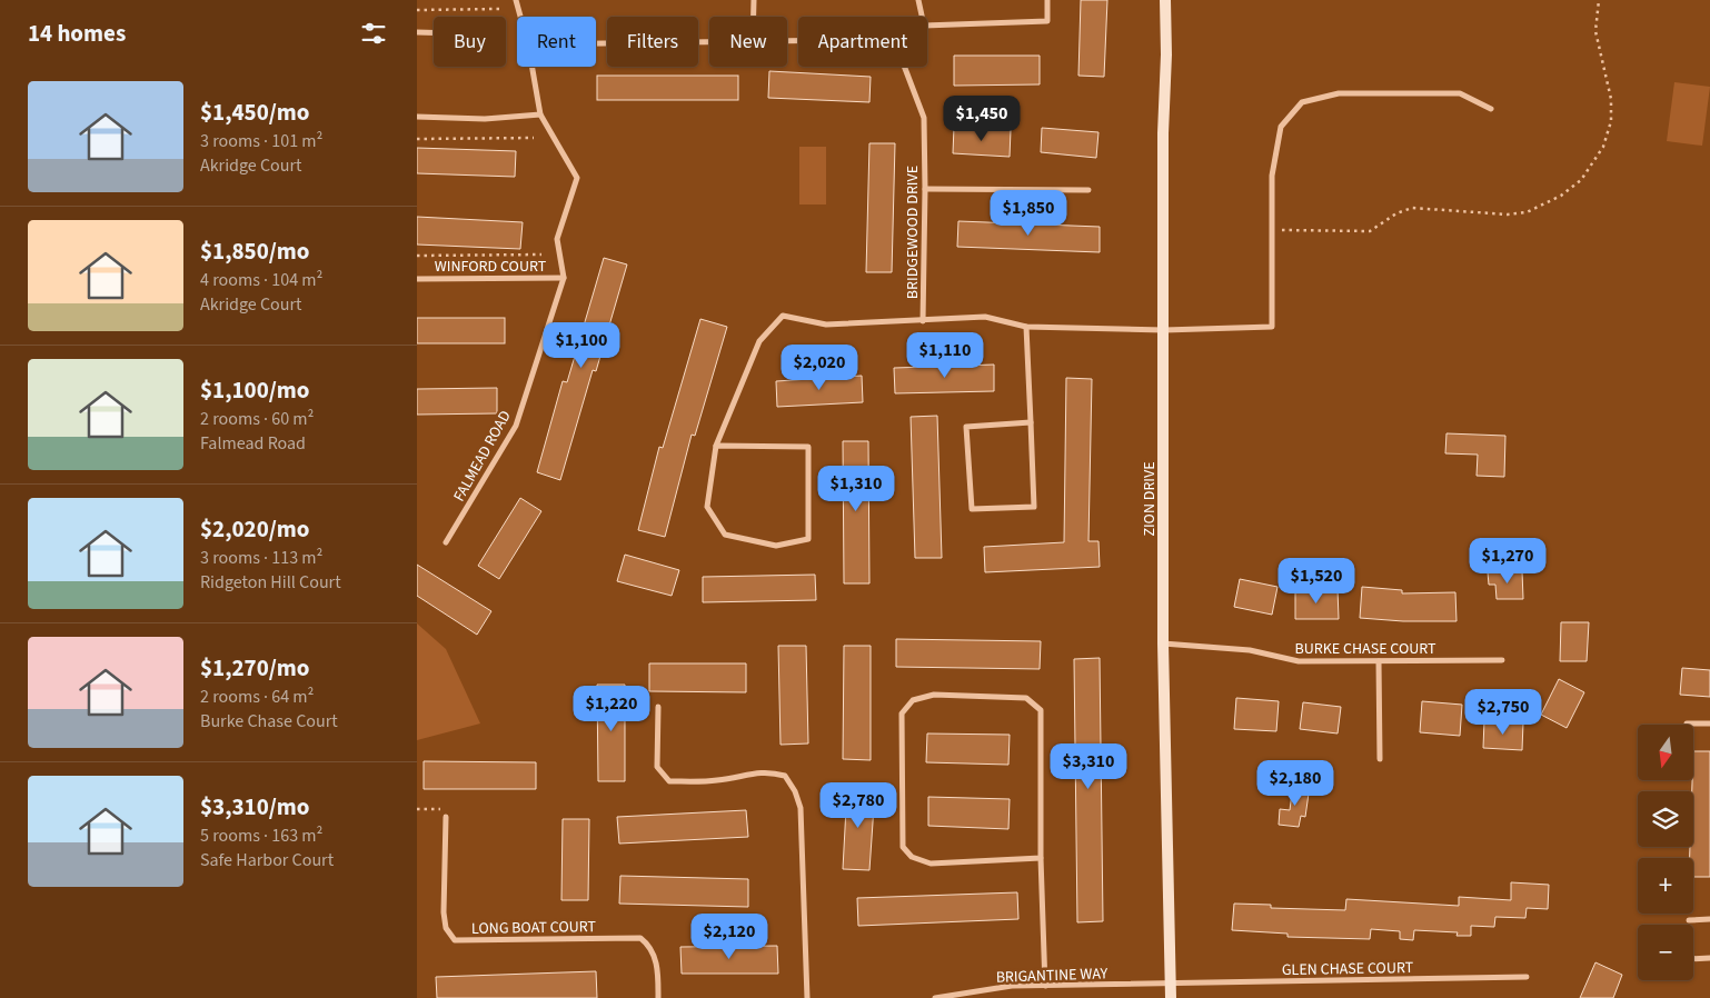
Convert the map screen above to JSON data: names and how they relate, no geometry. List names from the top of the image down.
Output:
{
  "streets": {
    "street": [
      "BRIDGEWOOD DRIVE",
      "WINFORD COURT",
      "FALMEAD ROAD",
      "ZION DRIVE",
      "BURKE CHASE COURT",
      "LONG BOAT COURT",
      "GLEN CHASE COURT",
      "BRIGANTINE WAY"
    ]
  },
  "crossings": [
    ["WINFORD COURT", "FALMEAD ROAD"],
    ["ZION DRIVE", "BURKE CHASE COURT"],
    ["ZION DRIVE", "GLEN CHASE COURT"],
    ["ZION DRIVE", "BRIGANTINE WAY"],
    ["GLEN CHASE COURT", "BRIGANTINE WAY"]
  ],
  "north": "bottom",
  "page": {
    "heading": "14 homes",
    "chip": [
      "Buy",
      "Rent",
      "Filters",
      "New",
      "Apartment"
    ],
    "list": [
      {
        "name": "$1,450/mo",
        "note": "3 rooms · 101 m² · Akridge Court"
      },
      {
        "name": "$1,850/mo",
        "note": "4 rooms · 104 m² · Akridge Court"
      },
      {
        "name": "$1,100/mo",
        "note": "2 rooms · 60 m² · Falmead Road"
      },
      {
        "name": "$2,020/mo",
        "note": "3 rooms · 113 m² · Ridgeton Hill Court"
      },
      {
        "name": "$1,270/mo",
        "note": "2 rooms · 64 m² · Burke Chase Court"
      },
      {
        "name": "$3,310/mo",
        "note": "5 rooms · 163 m² · Safe Harbor Court"
      }
    ],
    "price": [
      "$1,450",
      "$1,850",
      "$1,100",
      "$1,110",
      "$2,020",
      "$1,310",
      "$1,270",
      "$1,520",
      "$1,220",
      "$2,750",
      "$3,310",
      "$2,180",
      "$2,780",
      "$2,120"
    ],
    "map_buttons": ["+", "−"]
  }
}
